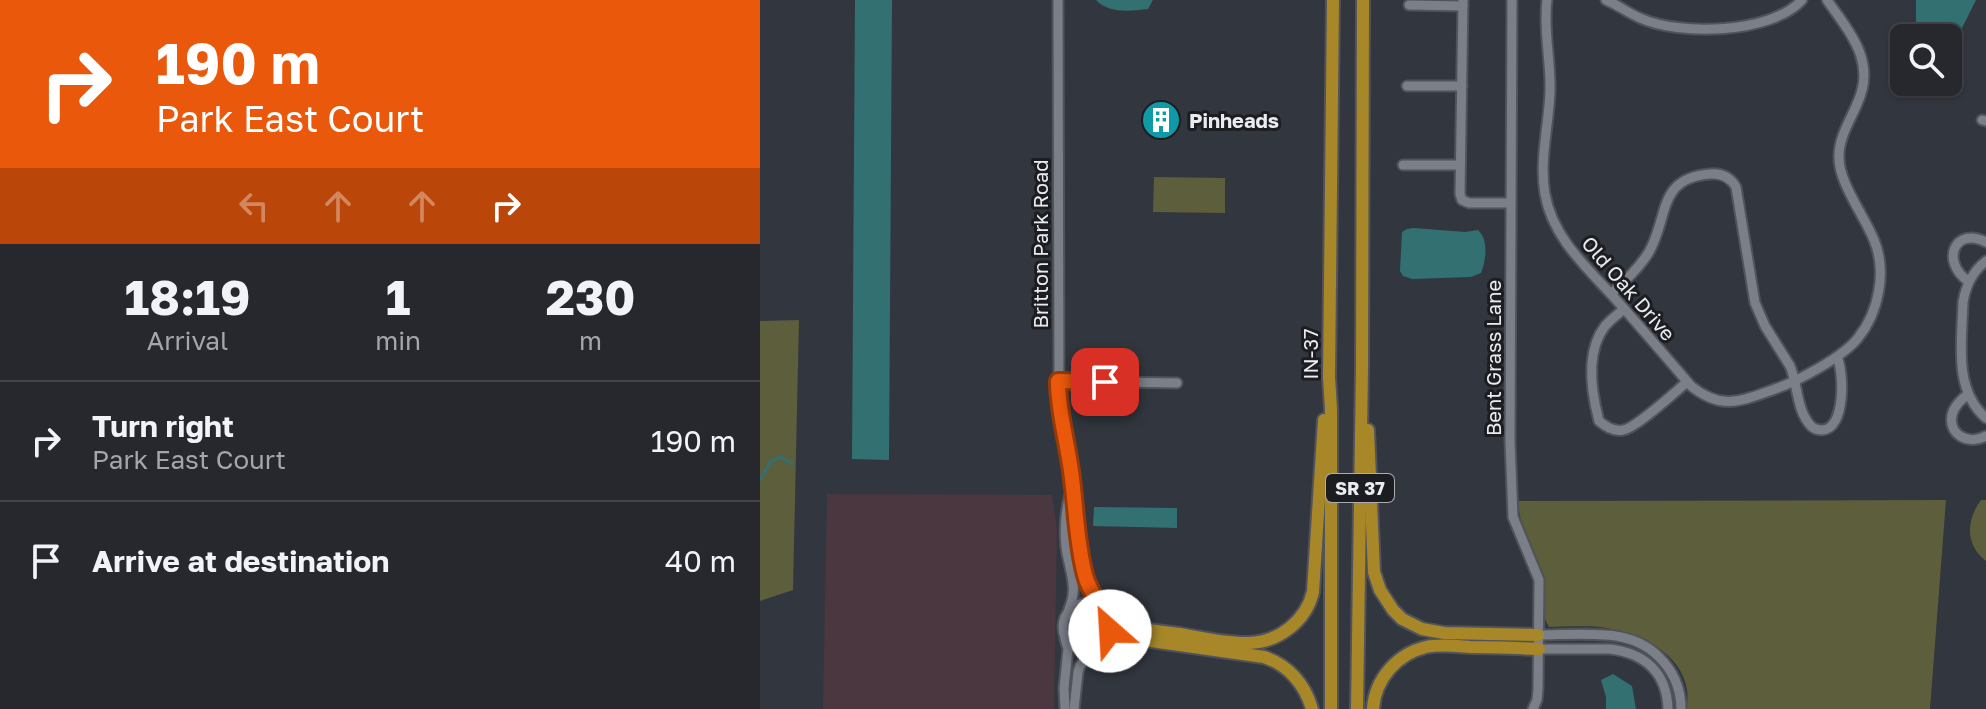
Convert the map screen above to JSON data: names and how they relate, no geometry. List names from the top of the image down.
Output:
{
  "streets": {
    "highway": ["IN-37", "SR 37"],
    "street": ["Britton Park Road", "Old Oak Drive", "Bent Grass Lane"]
  },
  "places": {
    "building": ["Pinheads"]
  },
  "page": {
    "turn": ["190 m", "Park East Court"],
    "eta": [
      "18:19",
      "Arrival",
      "1",
      "min",
      "230",
      "m"
    ],
    "list": [
      {
        "name": "Turn right",
        "note": "Park East Court",
        "value": "190 m"
      },
      {
        "name": "Arrive at destination",
        "value": "40 m"
      }
    ]
  }
}
